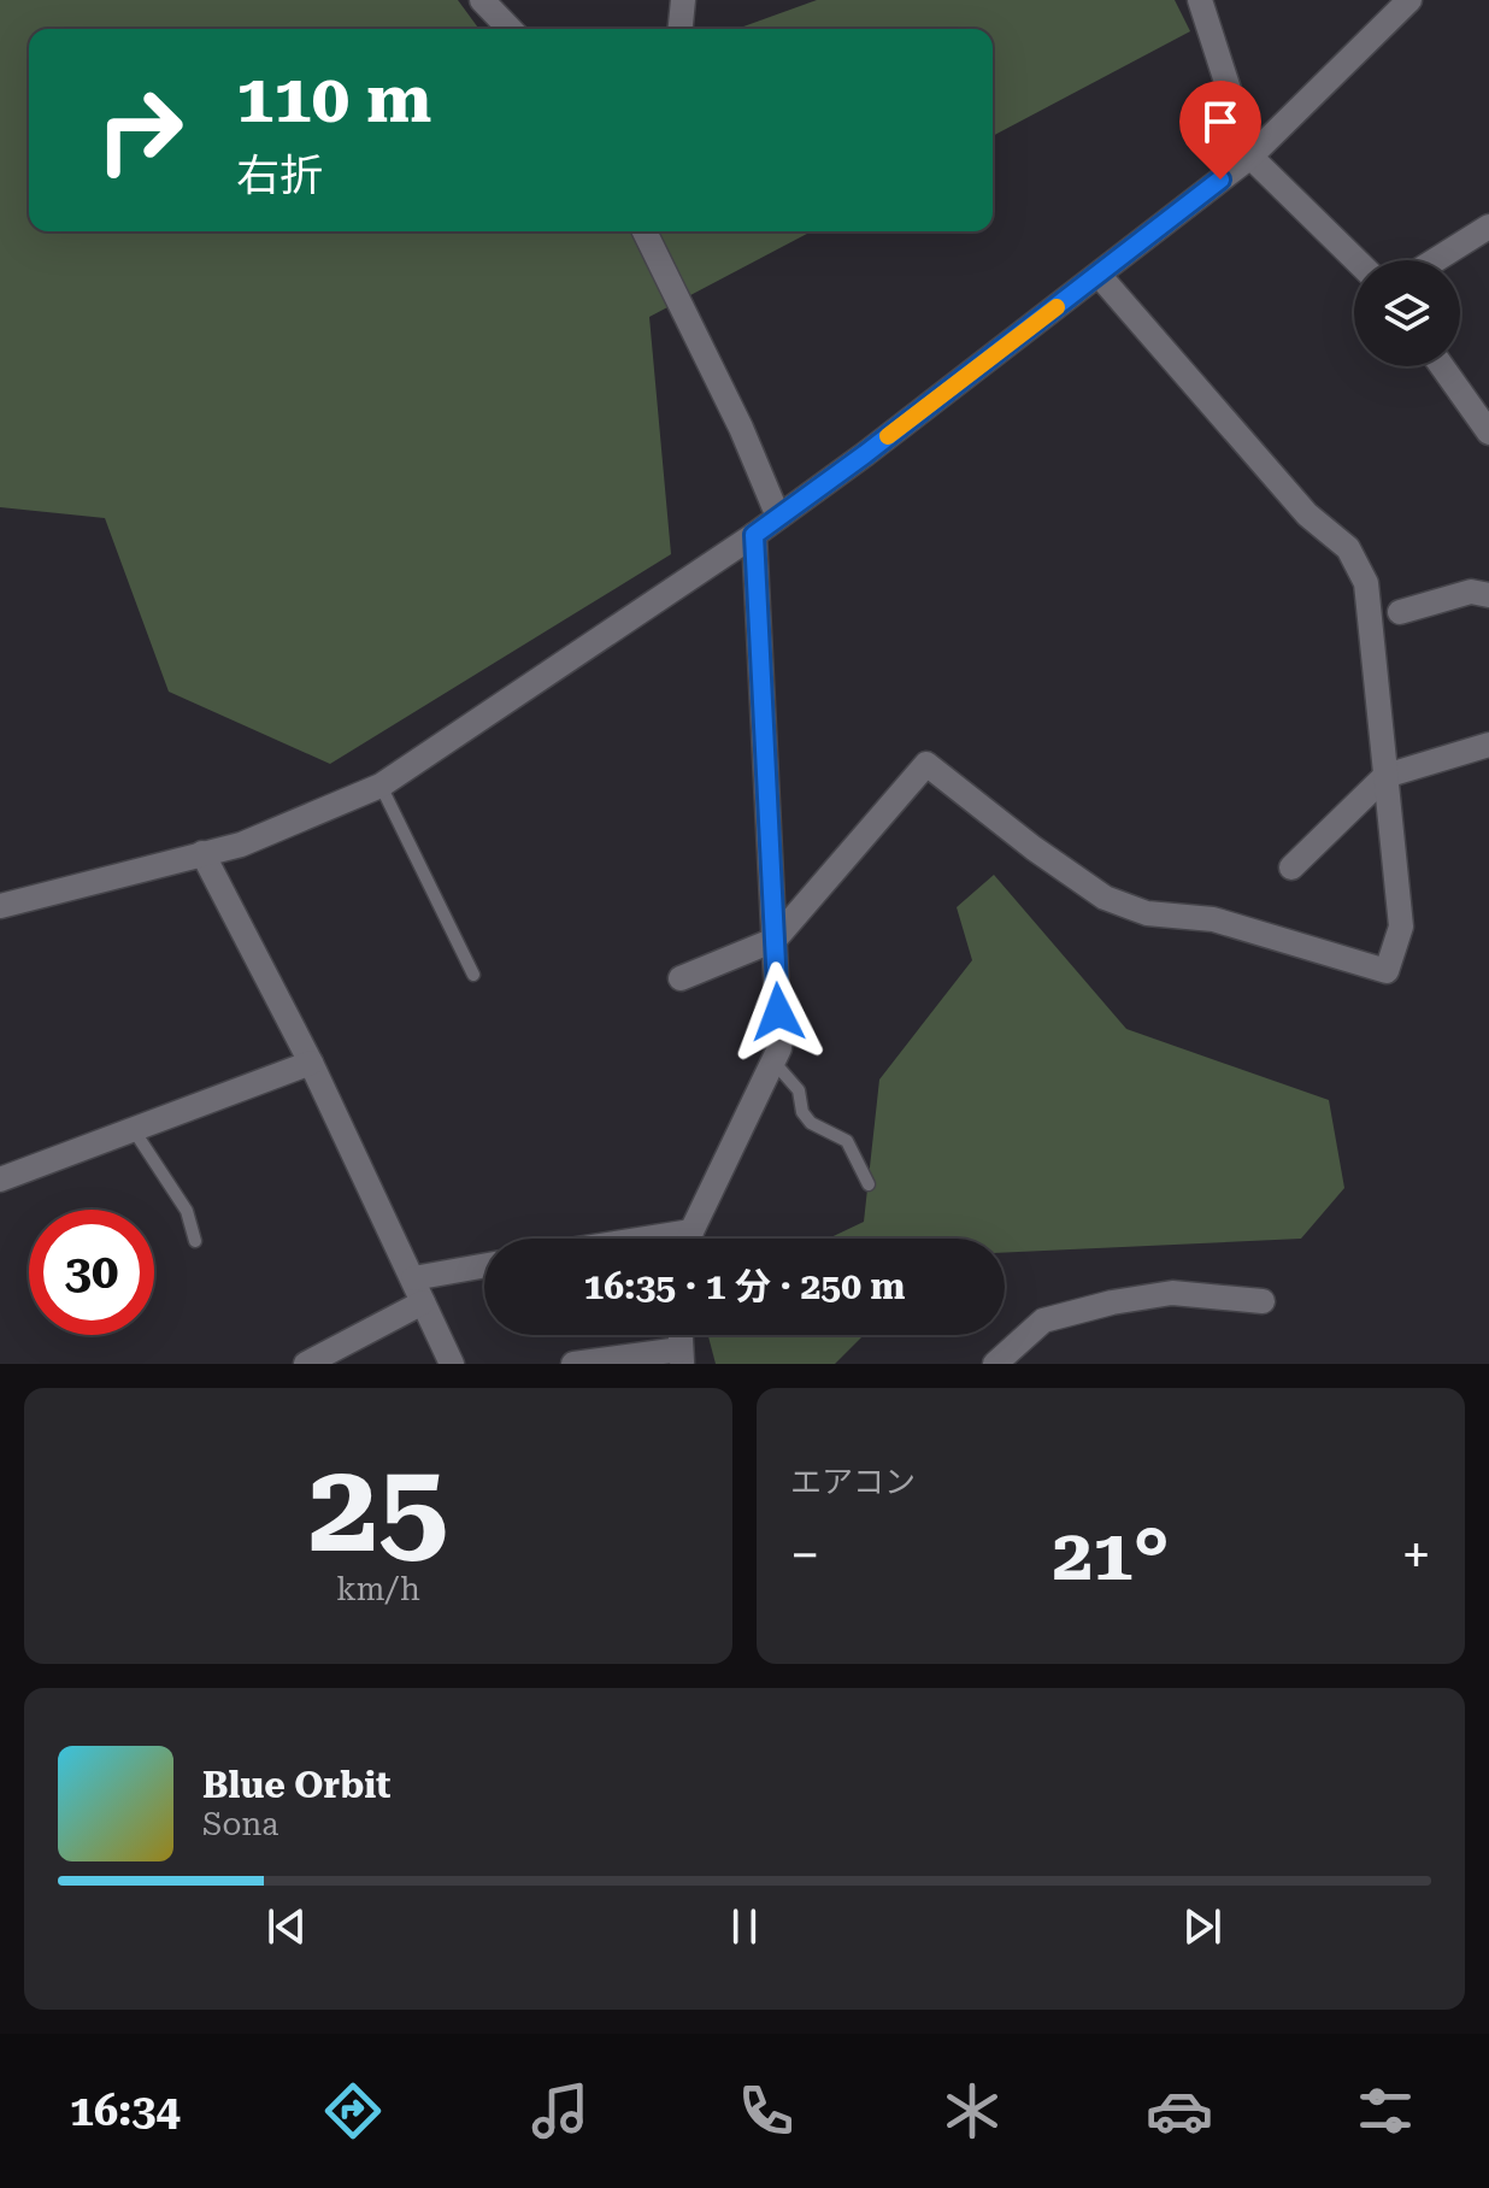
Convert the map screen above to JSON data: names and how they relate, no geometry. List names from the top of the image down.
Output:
{
  "page": {
    "turn": ["110 m", "右折"],
    "limit": "30",
    "trip": "16:35 · 1 分 · 250 m",
    "tile": [
      ["25", "km/h"],
      "エアコン"
    ],
    "heat": ["−", "21°", "+"],
    "song": ["Blue Orbit", "Sona"],
    "tabs": "16:34"
  }
}
